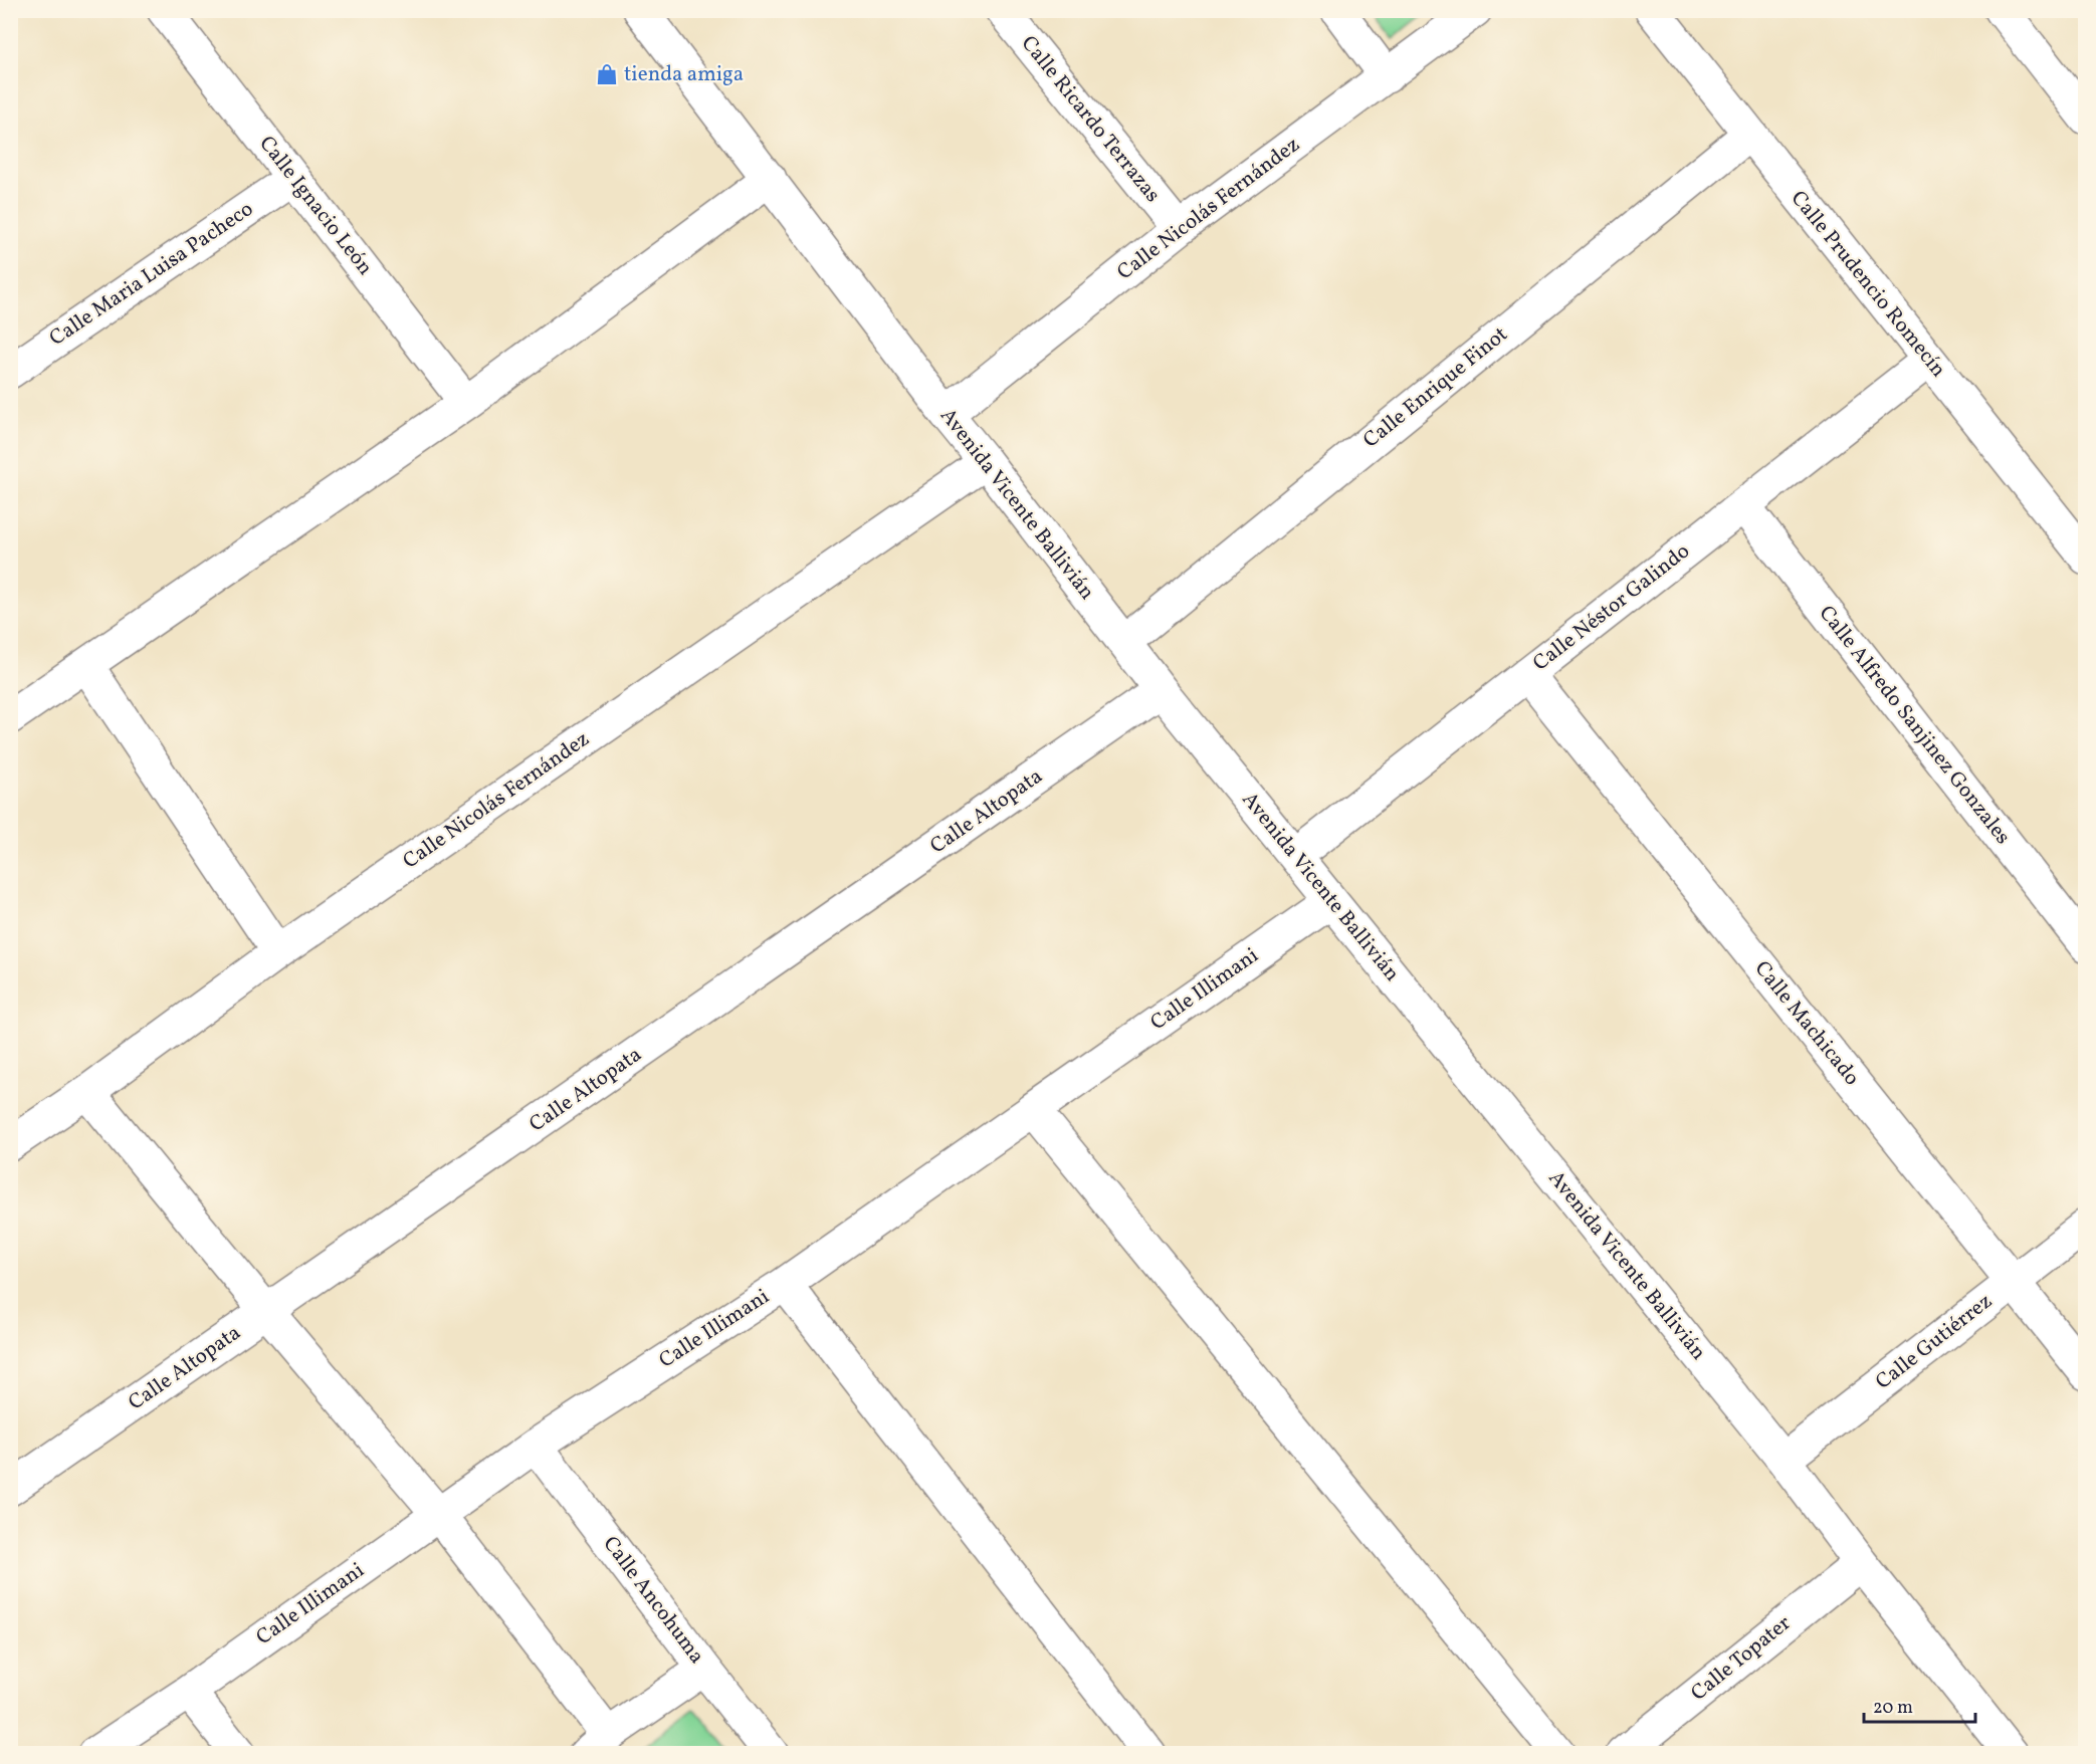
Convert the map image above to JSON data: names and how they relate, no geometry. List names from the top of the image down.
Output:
{
  "streets": {
    "street": [
      "Calle Ricardo Terrazas",
      "Calle Ignacio León",
      "Calle Nicolás Fernández",
      "Calle Maria Luisa Pacheco",
      "Calle Prudencio Romecín",
      "Calle Enrique Finot",
      "Avenida Vicente Ballivián",
      "Calle Néstor Galindo",
      "Calle Alfredo Sanjinez Gonzales",
      "Calle Altopata",
      "Calle Illimani",
      "Calle Machicado",
      "Calle Gutiérrez",
      "Calle Ancohuma",
      "Calle Topater"
    ]
  },
  "crossings": [
    ["Calle Ricardo Terrazas", "Calle Nicolás Fernández"],
    ["Calle Ignacio León", "Calle Maria Luisa Pacheco"],
    ["Calle Nicolás Fernández", "Avenida Vicente Ballivián"],
    ["Calle Prudencio Romecín", "Calle Enrique Finot"],
    ["Calle Prudencio Romecín", "Calle Néstor Galindo"],
    ["Calle Enrique Finot", "Avenida Vicente Ballivián"],
    ["Avenida Vicente Ballivián", "Calle Néstor Galindo"],
    ["Avenida Vicente Ballivián", "Calle Altopata"],
    ["Avenida Vicente Ballivián", "Calle Illimani"],
    ["Avenida Vicente Ballivián", "Calle Gutiérrez"],
    ["Avenida Vicente Ballivián", "Calle Topater"],
    ["Calle Néstor Galindo", "Calle Alfredo Sanjinez Gonzales"],
    ["Calle Néstor Galindo", "Calle Machicado"],
    ["Calle Illimani", "Calle Ancohuma"],
    ["Calle Machicado", "Calle Gutiérrez"]
  ],
  "places": {
    "shop": ["tienda amiga"]
  },
  "scale_bar": "20 m"
}
